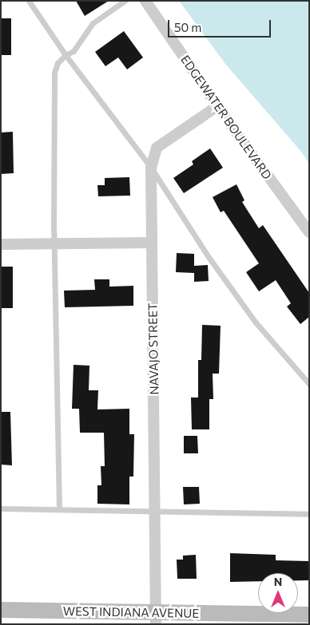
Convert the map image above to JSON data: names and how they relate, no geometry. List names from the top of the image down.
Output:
{
  "streets": {
    "street": ["EDGEWATER BOULEVARD", "NAVAJO STREET", "WEST INDIANA AVENUE"]
  },
  "crossings": [
    ["EDGEWATER BOULEVARD", "NAVAJO STREET"],
    ["NAVAJO STREET", "WEST INDIANA AVENUE"]
  ],
  "scale_bar": "50 m",
  "north": "top"
}
